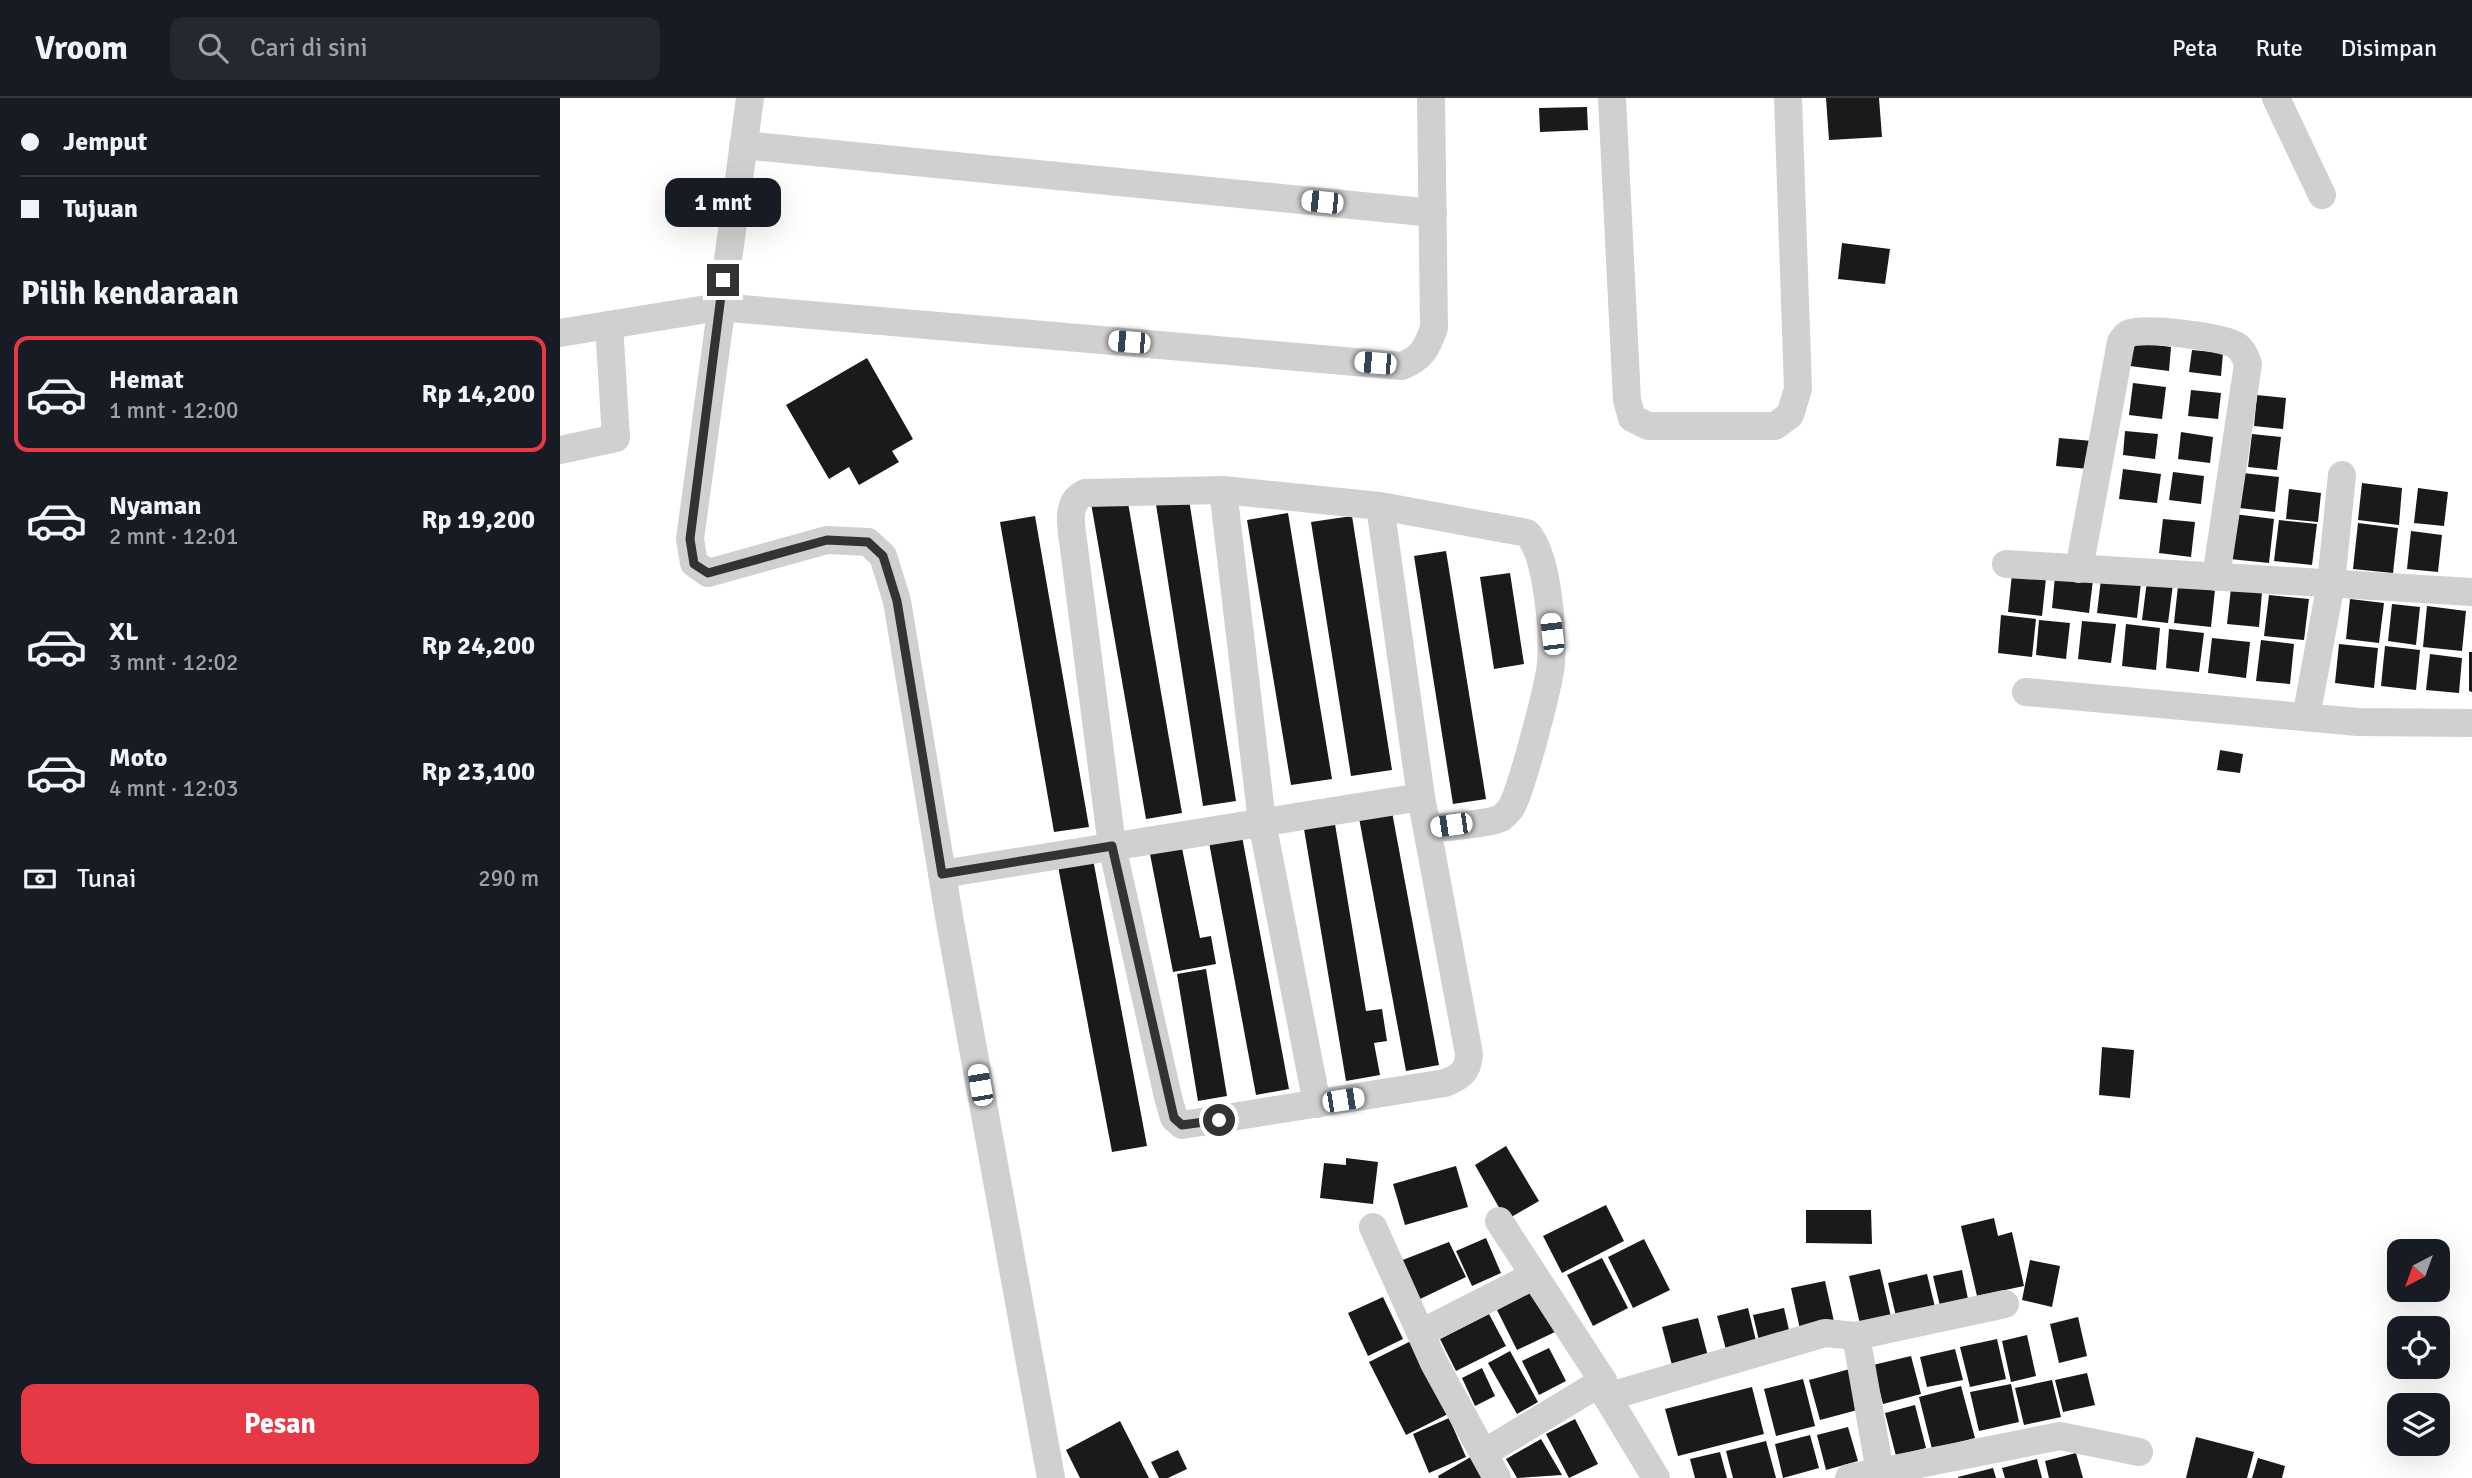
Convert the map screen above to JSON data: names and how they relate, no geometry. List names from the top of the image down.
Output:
{
  "north": "bottom left",
  "page": {
    "header": "Vroom",
    "search": "Cari di sini",
    "nav": ["Peta", "Rute", "Disimpan"],
    "banner": ["Jemput", "Tujuan"],
    "bubble": "1 mnt",
    "heading": "Pilih kendaraan",
    "list": [
      {
        "name": "Hemat",
        "note": "1 mnt · 12:00",
        "value": "Rp 14,200"
      },
      {
        "name": "Nyaman",
        "note": "2 mnt · 12:01",
        "value": "Rp 19,200"
      },
      {
        "name": "XL",
        "note": "3 mnt · 12:02",
        "value": "Rp 24,200"
      },
      {
        "name": "Moto",
        "note": "4 mnt · 12:03",
        "value": "Rp 23,100"
      }
    ],
    "pay": ["Tunai", "290 m"],
    "buttons": "Pesan"
  }
}
